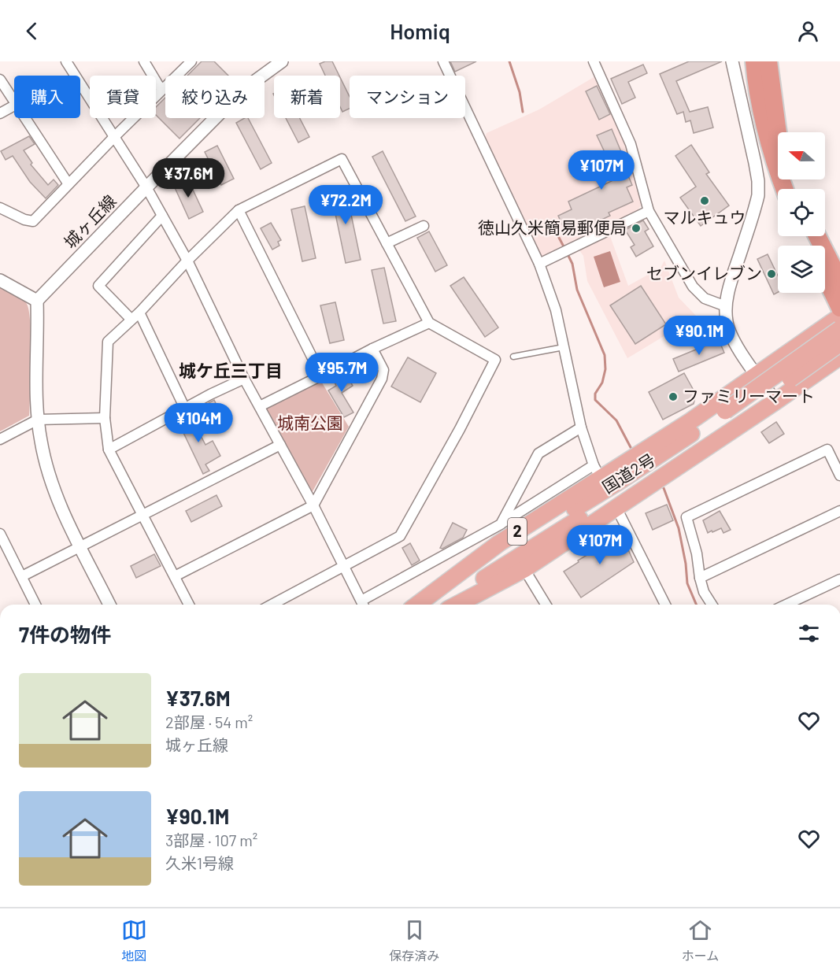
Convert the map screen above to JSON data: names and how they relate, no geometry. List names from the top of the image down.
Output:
{
  "streets": {
    "highway": ["国道2号", "2"],
    "street": ["城ヶ丘線"]
  },
  "crossings": [
    ["国道2号", "2"]
  ],
  "districts": ["城ケ丘三丁目"],
  "parks": ["城南公園"],
  "places": [
    "マルキュウ",
    "徳山久米簡易郵便局",
    "セブンイレブン",
    "ファミリーマート"
  ],
  "north": "left",
  "page": {
    "header": "Homiq",
    "chip": [
      "購入",
      "賃貸",
      "絞り込み",
      "新着",
      "マンション"
    ],
    "price": [
      "¥107M",
      "¥37.6M",
      "¥72.2M",
      "¥90.1M",
      "¥95.7M",
      "¥104M",
      "¥107M"
    ],
    "heading": "7件の物件",
    "list": [
      {
        "name": "¥37.6M",
        "note": "2部屋 · 54 m² · 城ヶ丘線"
      },
      {
        "name": "¥90.1M",
        "note": "3部屋 · 107 m² · 久米1号線"
      }
    ],
    "tabs": ["地図", "保存済み", "ホーム"]
  }
}
